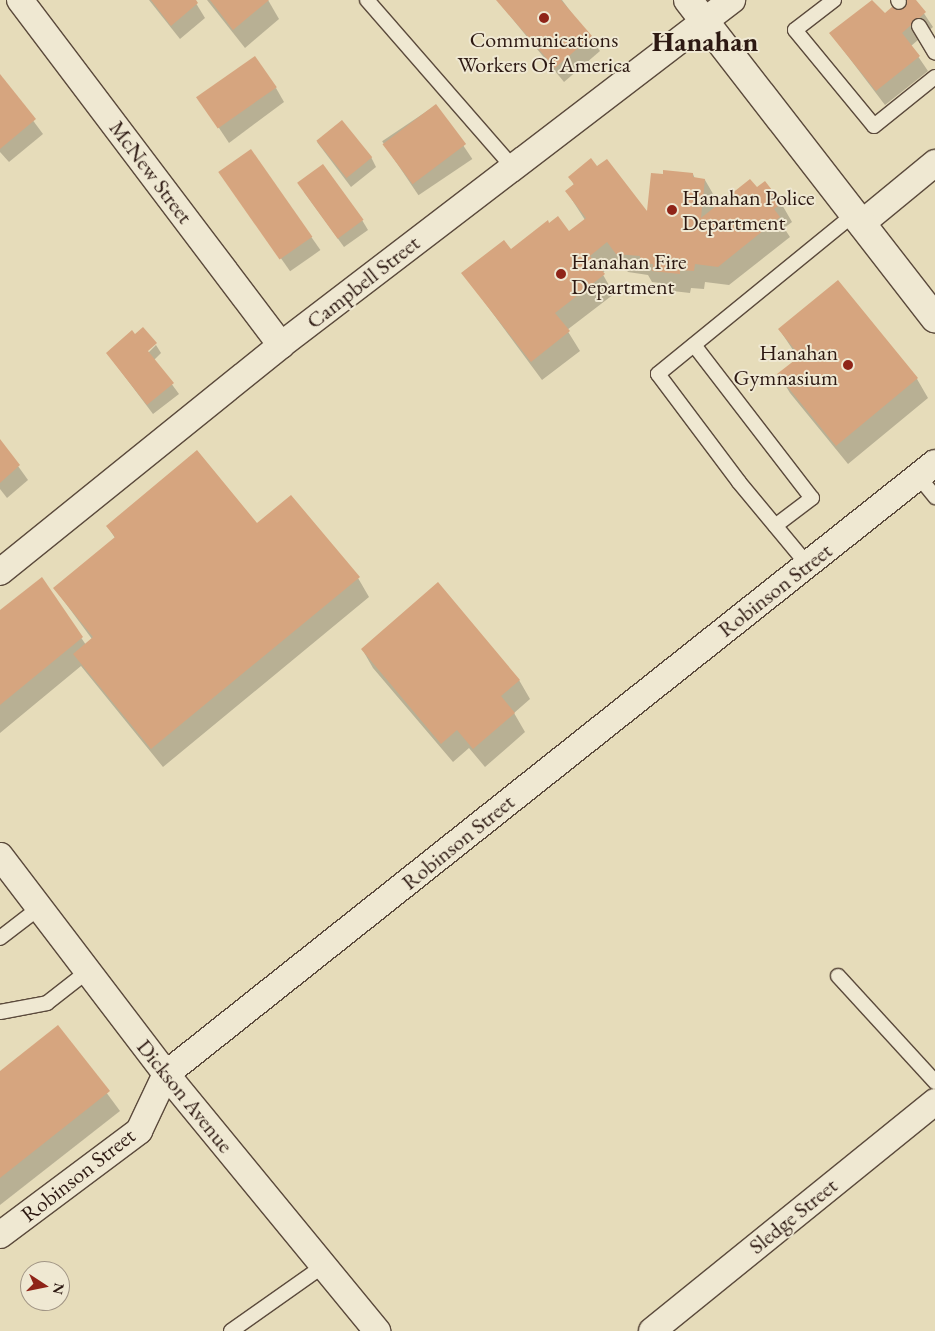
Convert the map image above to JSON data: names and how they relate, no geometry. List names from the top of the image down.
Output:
{
  "streets": {
    "street": [
      "McNew Street",
      "Campbell Street",
      "Robinson Street",
      "Dickson Avenue",
      "Sledge Street"
    ]
  },
  "crossings": [
    ["McNew Street", "Campbell Street"],
    ["Robinson Street", "Dickson Avenue"]
  ],
  "districts": ["Hanahan"],
  "places": [
    "Communications Workers Of America",
    "Hanahan Police Department",
    "Hanahan Fire Department",
    "Hanahan Gymnasium"
  ],
  "north": "right"
}
